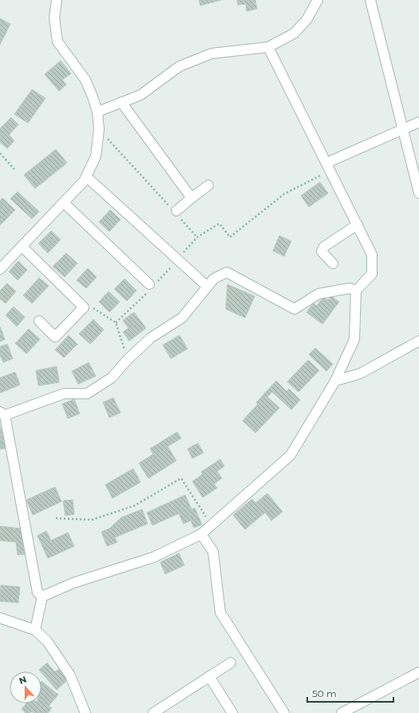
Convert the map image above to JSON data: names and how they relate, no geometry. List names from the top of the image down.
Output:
{
  "scale_bar": "50 m",
  "north": "top"
}
